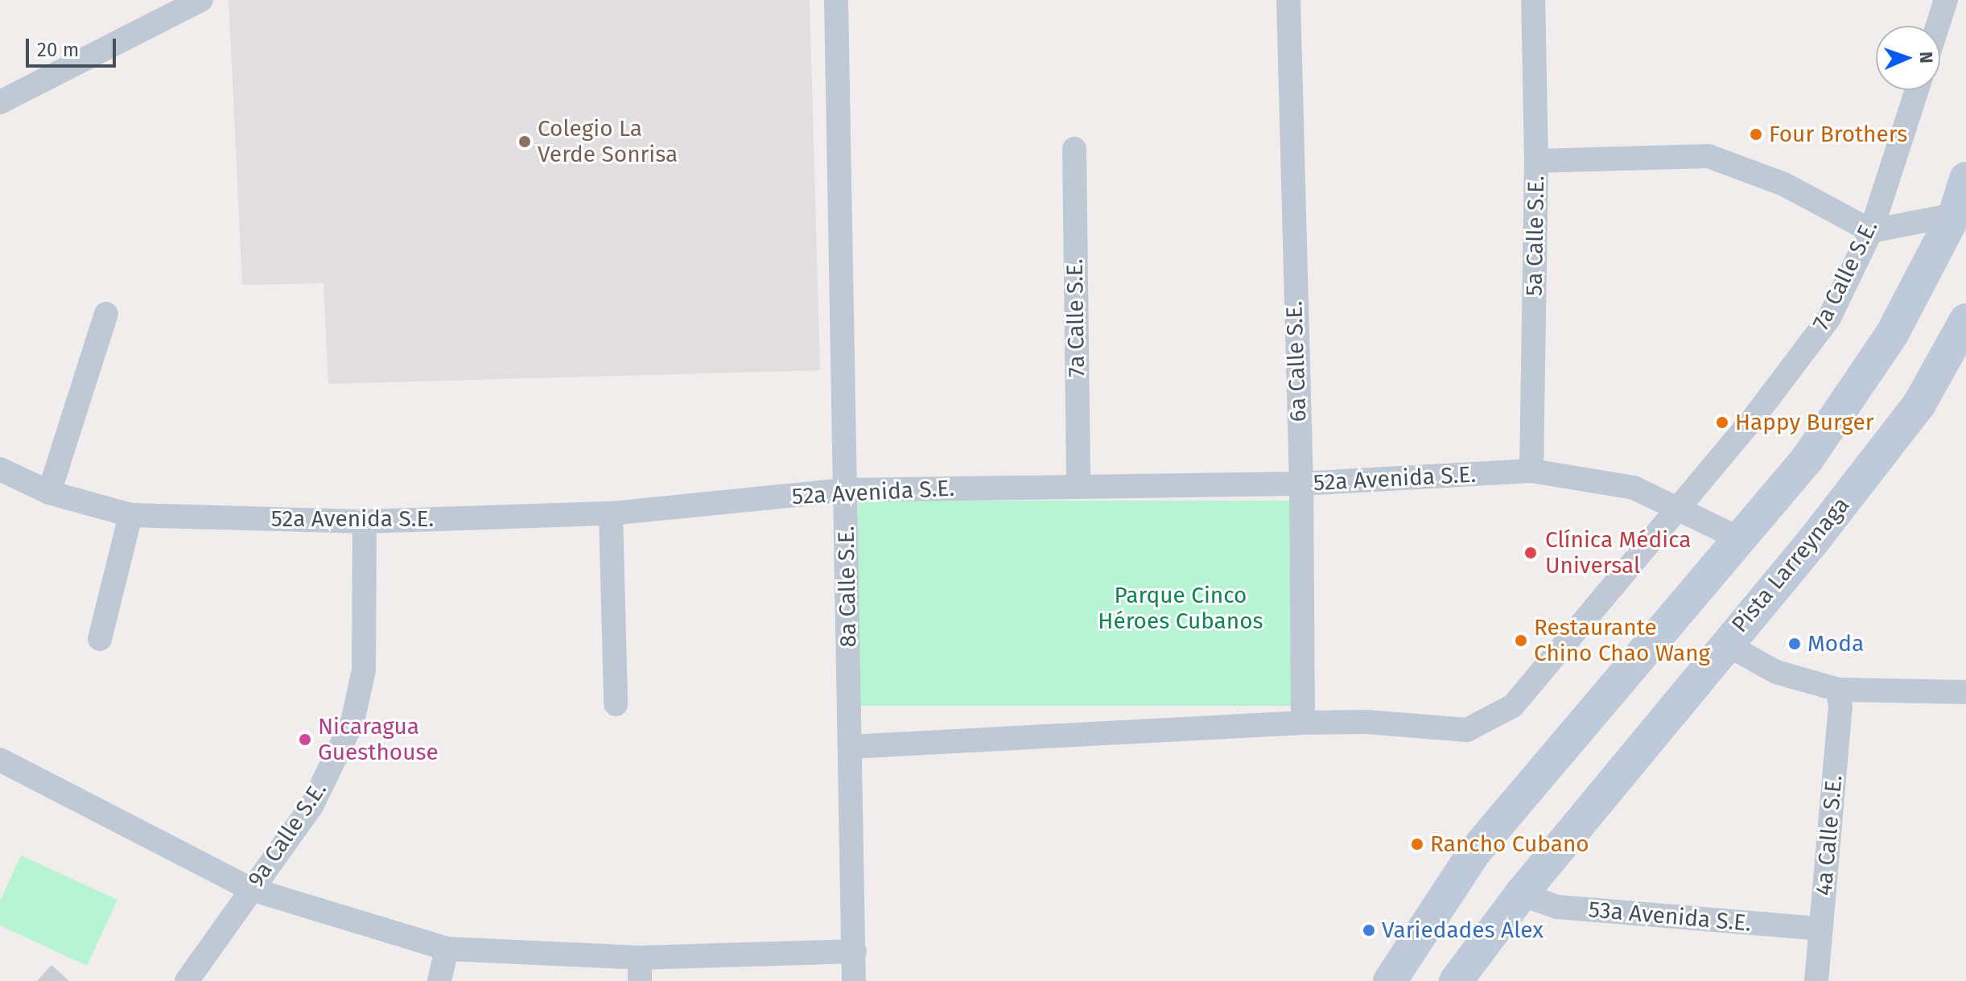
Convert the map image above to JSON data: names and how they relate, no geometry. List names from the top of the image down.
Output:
{
  "streets": {
    "main road": ["Pista Larreynaga"],
    "street": [
      "5a Calle S.E.",
      "7a Calle S.E.",
      "6a Calle S.E.",
      "52a Avenida S.E.",
      "8a Calle S.E.",
      "9a Calle S.E.",
      "4a Calle S.E.",
      "53a Avenida S.E."
    ]
  },
  "crossings": [
    ["5a Calle S.E.", "52a Avenida S.E."],
    ["7a Calle S.E.", "6a Calle S.E."],
    ["7a Calle S.E.", "52a Avenida S.E."],
    ["6a Calle S.E.", "52a Avenida S.E."],
    ["52a Avenida S.E.", "8a Calle S.E."],
    ["52a Avenida S.E.", "9a Calle S.E."],
    ["Pista Larreynaga", "53a Avenida S.E."],
    ["4a Calle S.E.", "53a Avenida S.E."]
  ],
  "parks": ["Parque Cinco Héroes Cubanos"],
  "places": [
    "Four Brothers",
    "Colegio La Verde Sonrisa",
    "Happy Burger",
    "Clínica Médica Universal",
    "Restaurante Chino Chao Wang",
    "Moda",
    "Nicaragua Guesthouse",
    "Rancho Cubano",
    "Variedades Alex"
  ],
  "scale_bar": "20 m",
  "north": "right"
}
